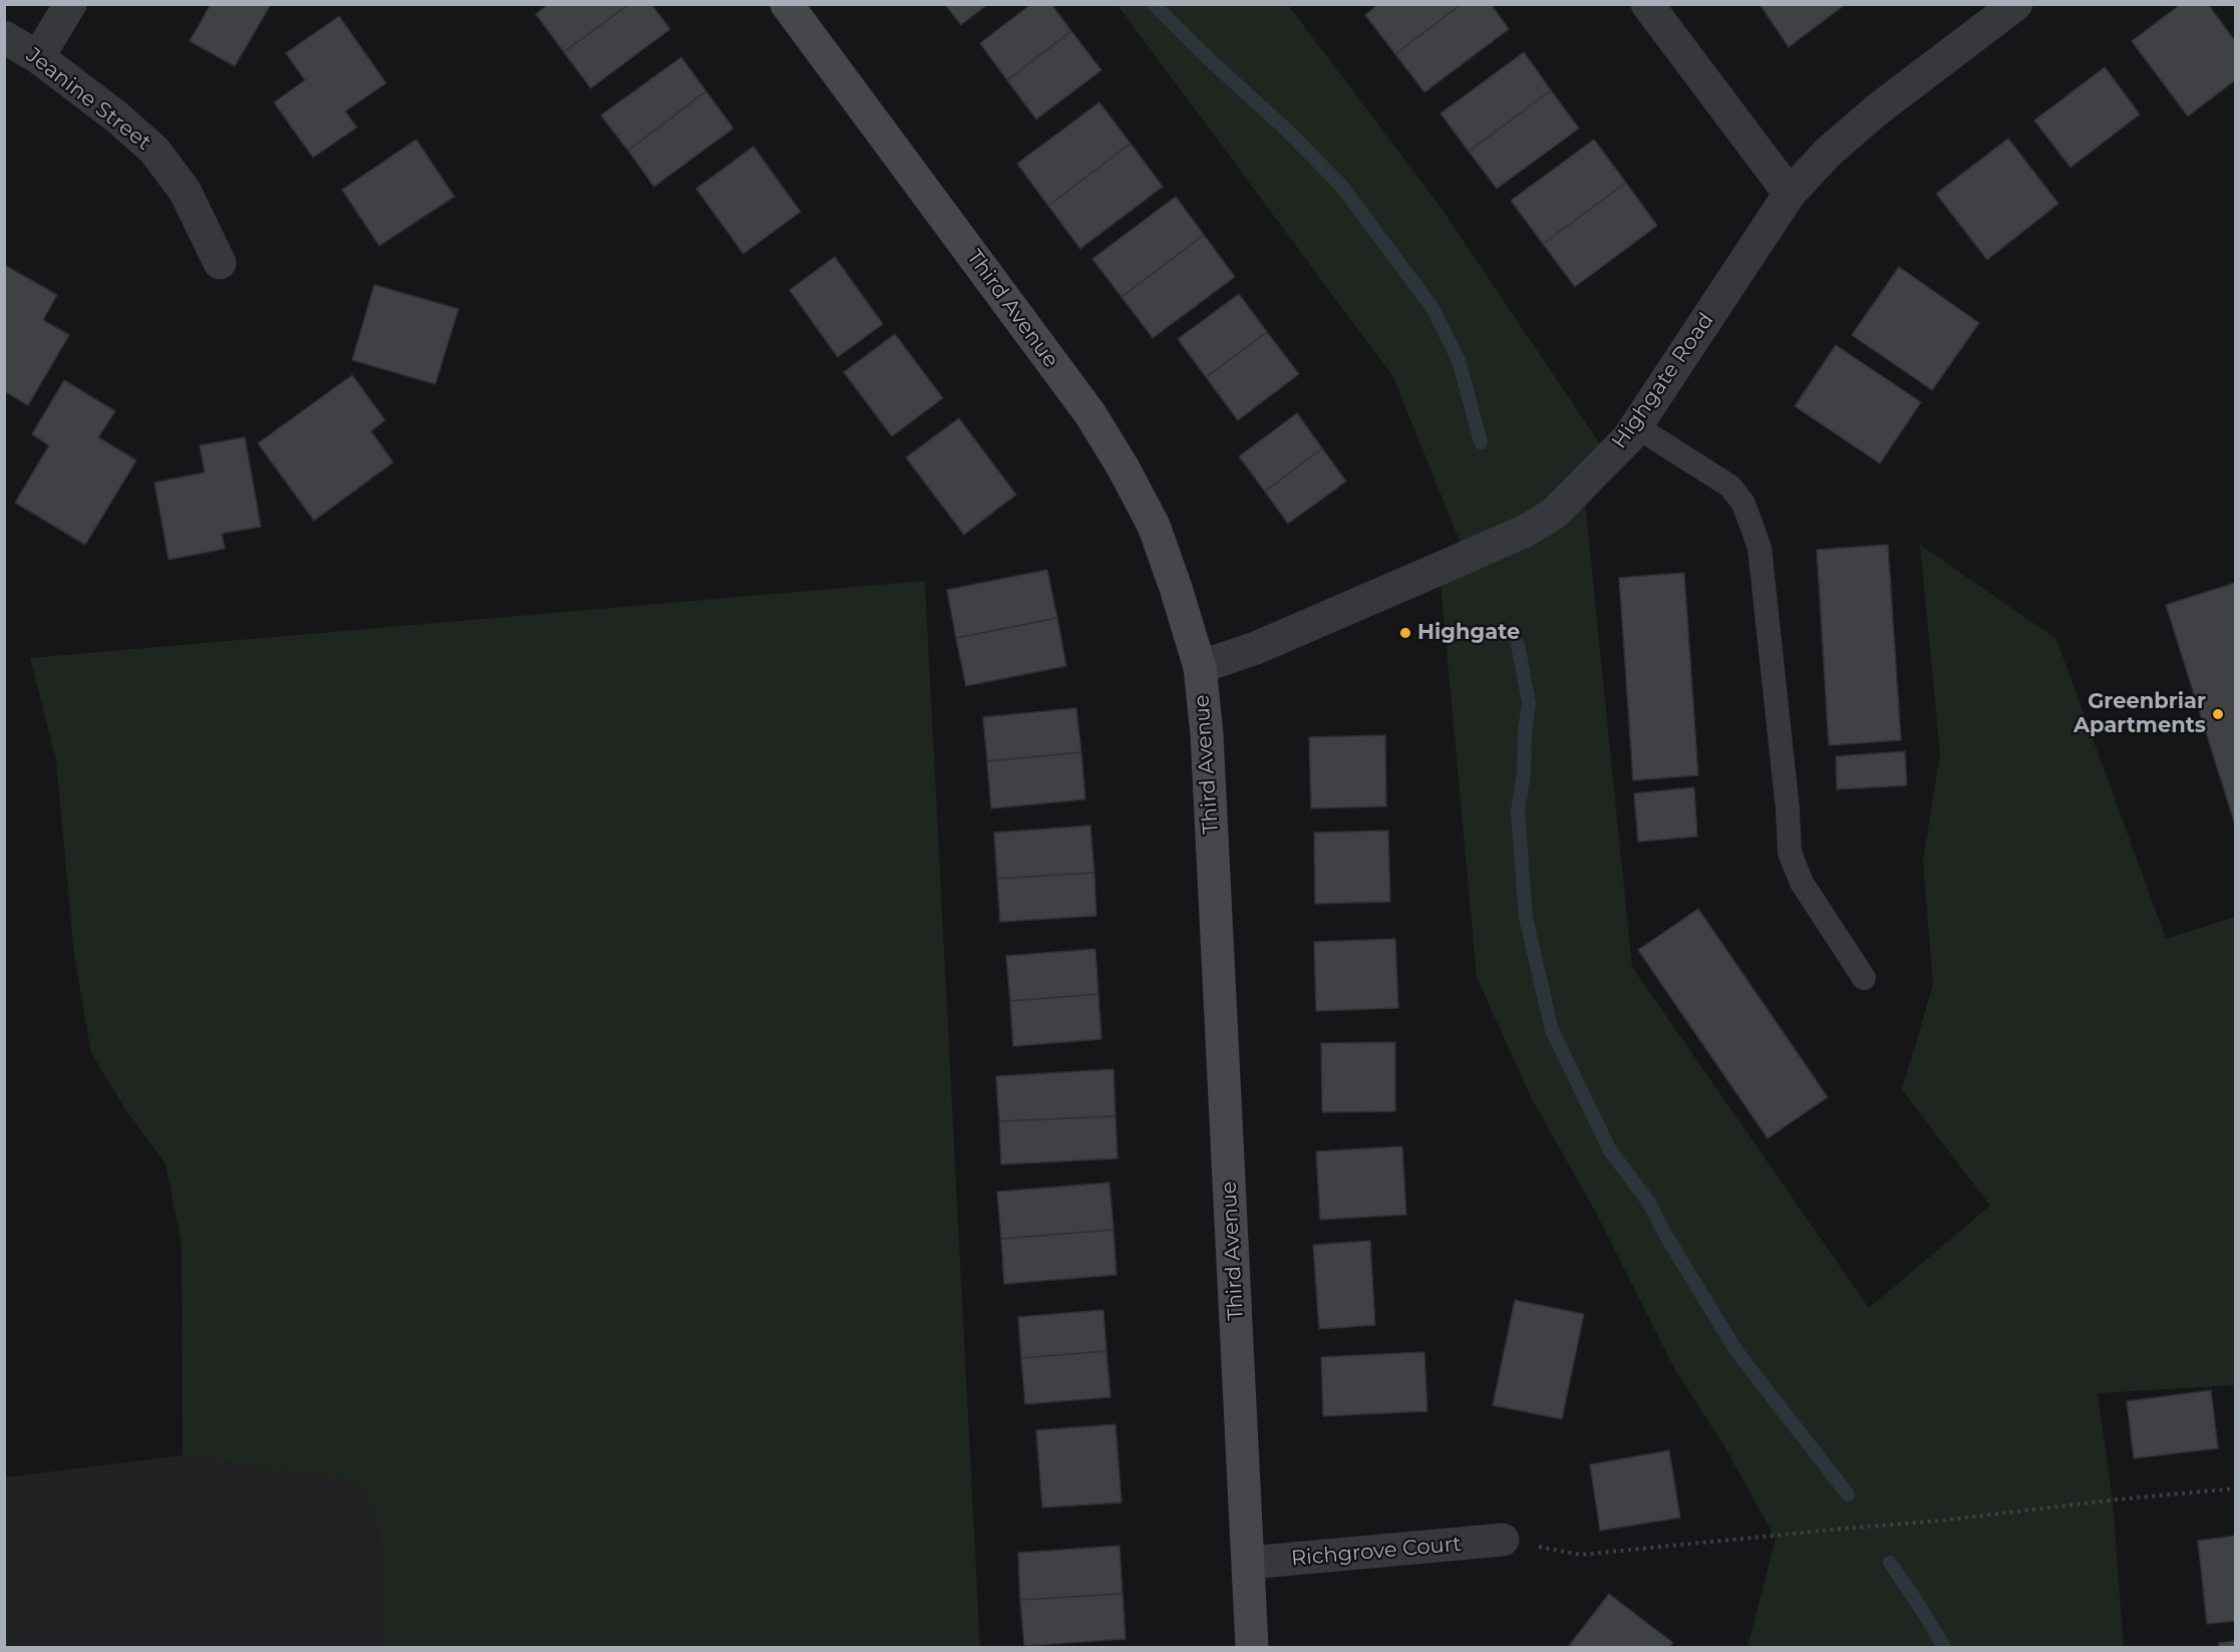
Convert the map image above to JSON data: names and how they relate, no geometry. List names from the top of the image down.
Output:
{
  "streets": {
    "street": [
      "Jeanine Street",
      "Third Avenue",
      "Highgate Road",
      "Richgrove Court"
    ]
  },
  "crossings": [
    ["Third Avenue", "Highgate Road"],
    ["Third Avenue", "Richgrove Court"]
  ],
  "places": ["Highgate", "Greenbriar Apartments"]
}
